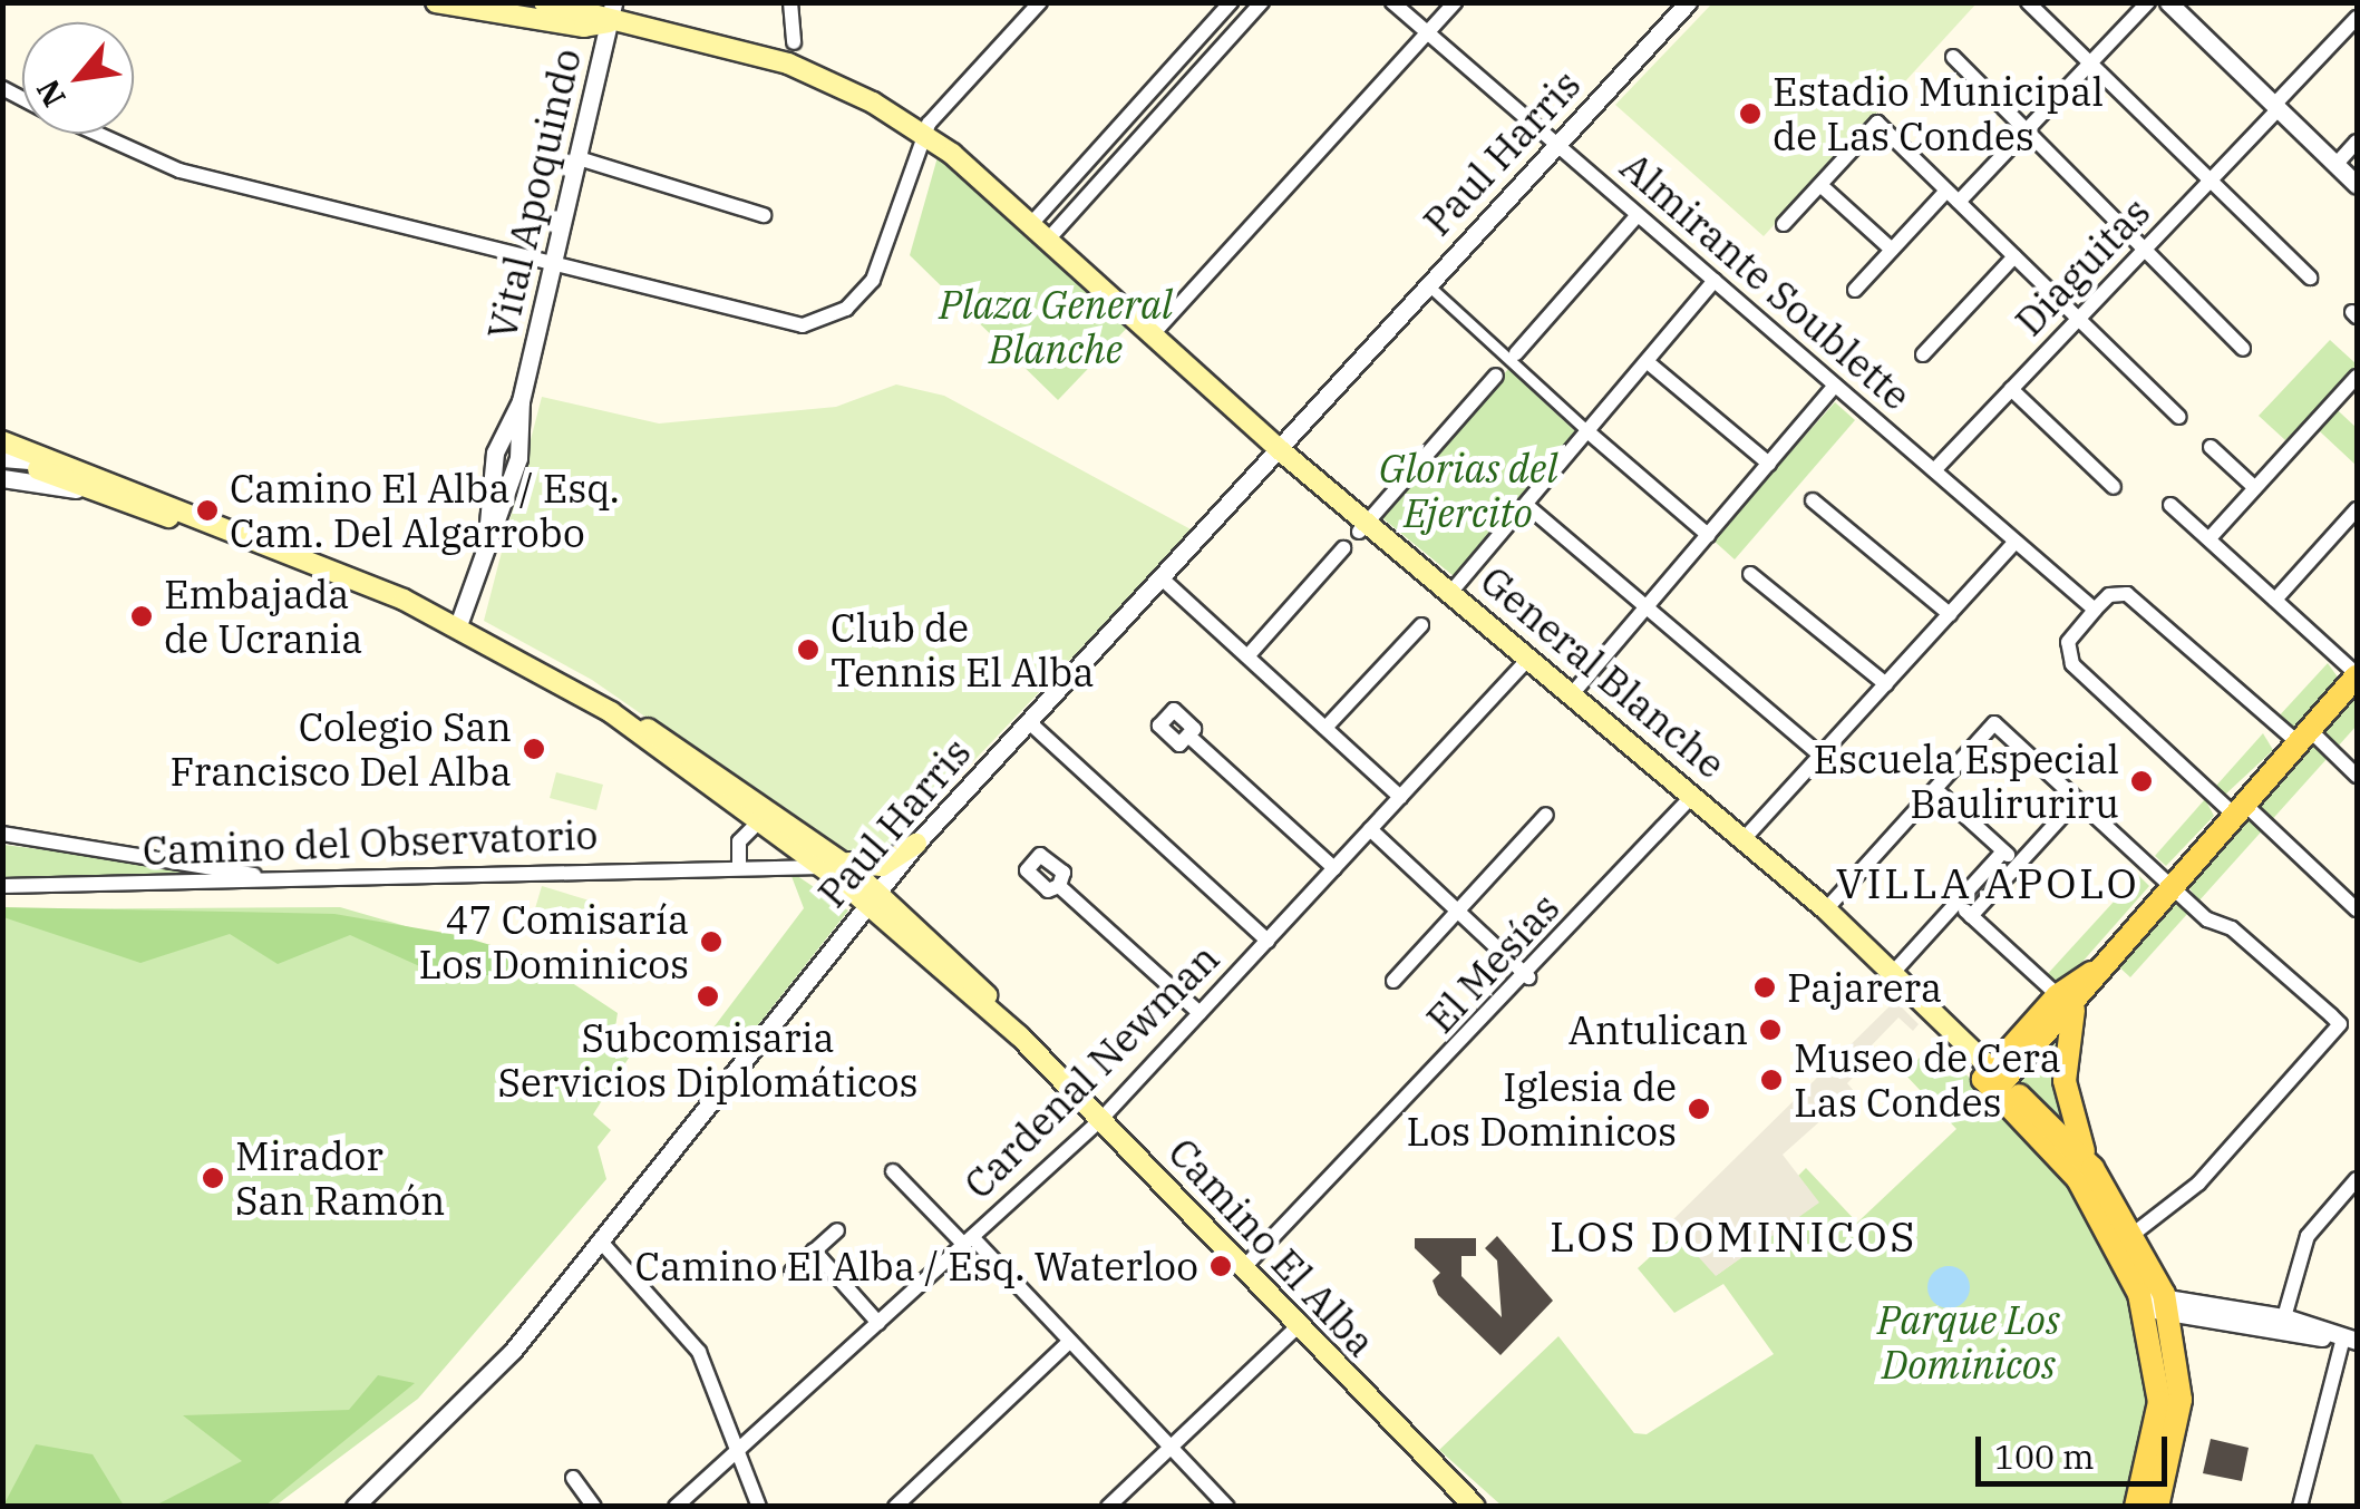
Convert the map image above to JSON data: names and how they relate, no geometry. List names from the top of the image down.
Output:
{
  "streets": {
    "main road": ["General Blanche", "Camino El Alba"],
    "street": [
      "Paul Harris",
      "Vital Apoquindo",
      "Diaguitas",
      "Almirante Soublette",
      "Camino del Observatorio",
      "El Mesías",
      "Cardenal Newman"
    ]
  },
  "crossings": [
    ["Paul Harris", "Almirante Soublette"],
    ["Paul Harris", "General Blanche"],
    ["Paul Harris", "Camino El Alba"],
    ["Vital Apoquindo", "General Blanche"],
    ["Vital Apoquindo", "Camino El Alba"],
    ["Diaguitas", "Almirante Soublette"],
    ["General Blanche", "El Mesías"],
    ["General Blanche", "Cardenal Newman"],
    ["Camino del Observatorio", "Camino El Alba"],
    ["El Mesías", "Camino El Alba"],
    ["Cardenal Newman", "Camino El Alba"]
  ],
  "districts": ["VILLA APOLO", "LOS DOMINICOS"],
  "parks": ["Plaza General Blanche", "Glorias del Ejercito", "Parque Los Dominicos"],
  "places": [
    "Estadio Municipal de Las Condes",
    "Camino El Alba / Esq. Cam. Del Algarrobo",
    "Embajada de Ucrania",
    "Club de Tennis El Alba",
    "Colegio San Francisco Del Alba",
    "Escuela Especial Bauliruriru",
    "47 Comisaría Los Dominicos",
    "Pajarera",
    "Subcomisaria Servicios Diplomáticos",
    "Antulican",
    "Museo de Cera Las Condes",
    "Iglesia de Los Dominicos",
    "Mirador San Ramón",
    "Camino El Alba / Esq. Waterloo"
  ],
  "scale_bar": "100 m",
  "north": "bottom left"
}
